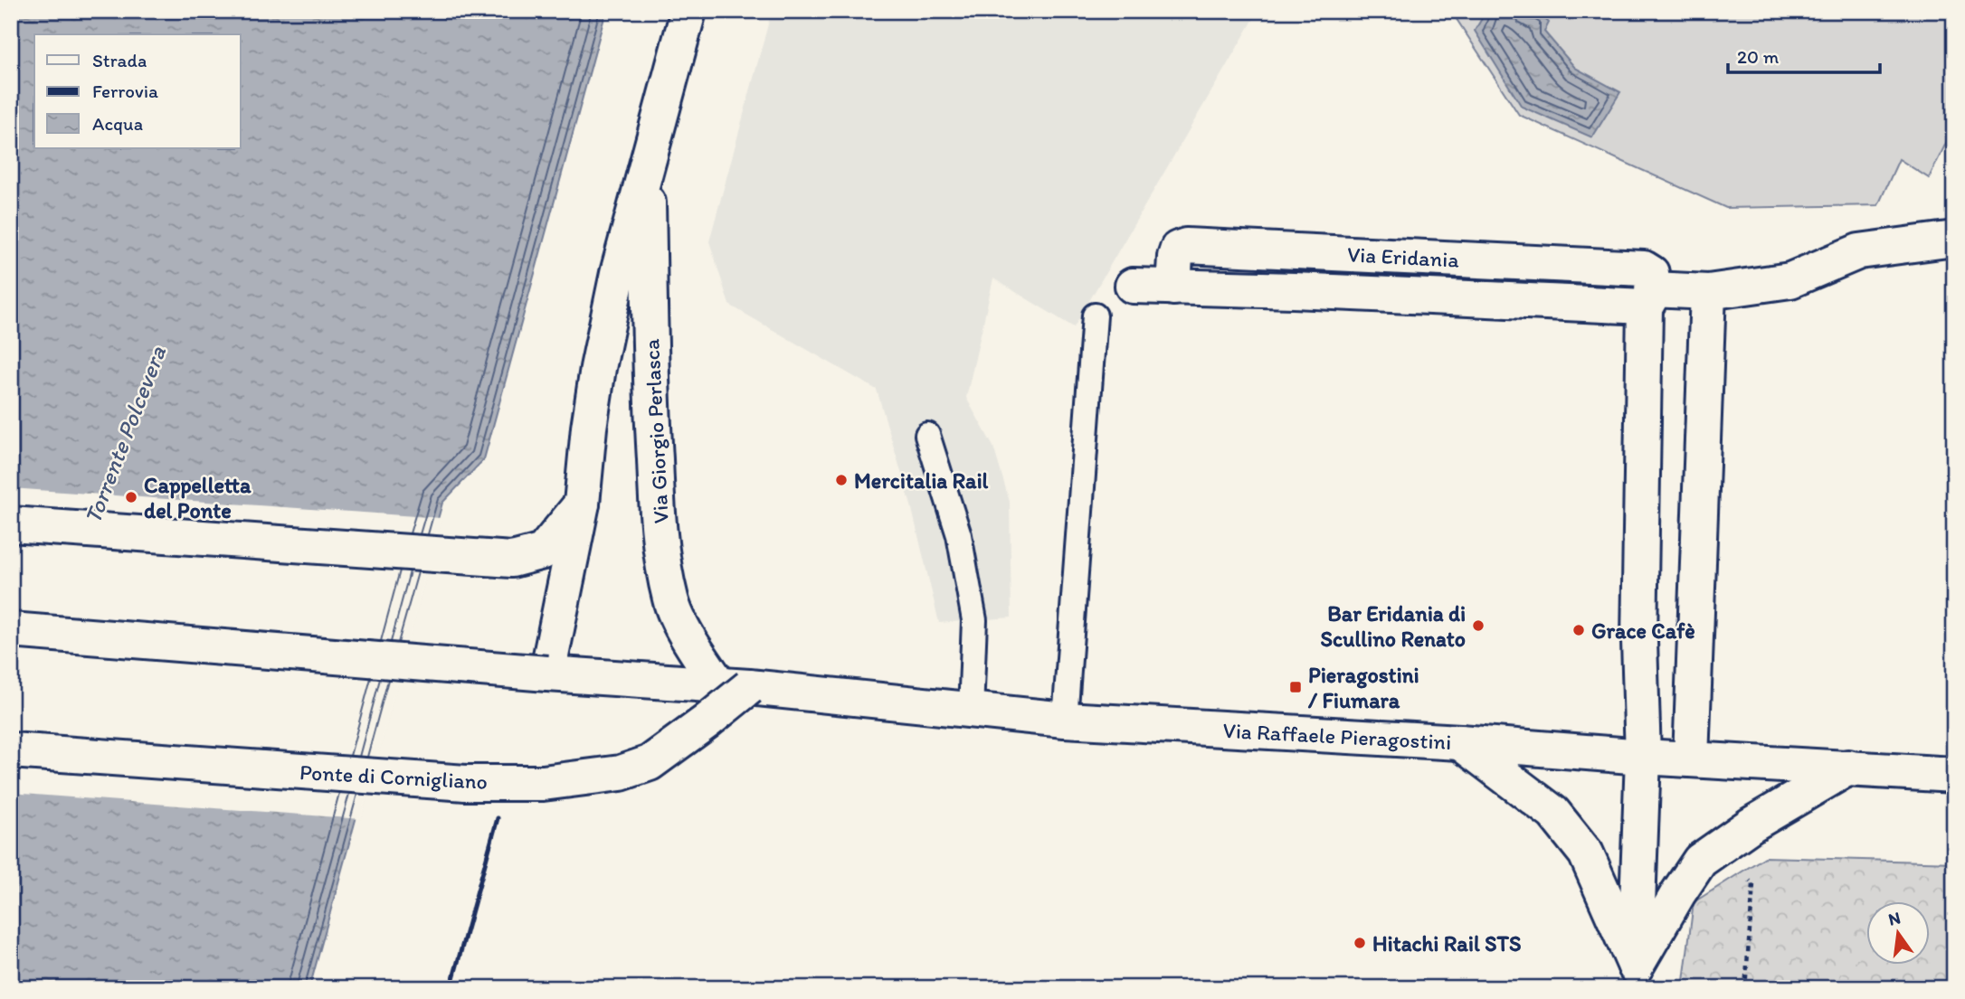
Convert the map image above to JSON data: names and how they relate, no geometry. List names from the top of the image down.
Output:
{
  "streets": {
    "street": [
      "Via Eridania",
      "Via Giorgio Perlasca",
      "Via Raffaele Pieragostini",
      "Ponte di Cornigliano"
    ]
  },
  "crossings": [
    ["Via Giorgio Perlasca", "Via Raffaele Pieragostini"],
    ["Via Giorgio Perlasca", "Ponte di Cornigliano"],
    ["Via Raffaele Pieragostini", "Ponte di Cornigliano"]
  ],
  "water": ["Torrente Polcevera"],
  "places": {
    "other": [
      "Mercitalia Rail",
      "Cappelletta del Ponte",
      "Bar Eridania di Scullino Renato",
      "Grace Cafè",
      "Hitachi Rail STS"
    ],
    "transit": ["Pieragostini / Fiumara"]
  },
  "legend": ["Strada", "Ferrovia", "Acqua"],
  "scale_bar": "20 m",
  "north": "top"
}
